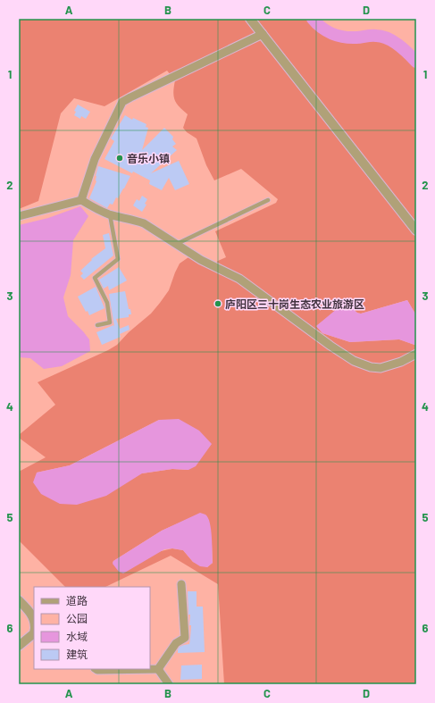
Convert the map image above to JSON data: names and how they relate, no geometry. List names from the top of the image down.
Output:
{
  "places": ["音乐小镇", "庐阳区三十岗生态农业旅游区"],
  "legend": [
    "道路",
    "公园",
    "水域",
    "建筑"
  ],
  "grid": {
    "columns": [
      "A",
      "B",
      "C",
      "D"
    ],
    "rows": [
      "1",
      "2",
      "3",
      "4",
      "5",
      "6"
    ]
  }
}
